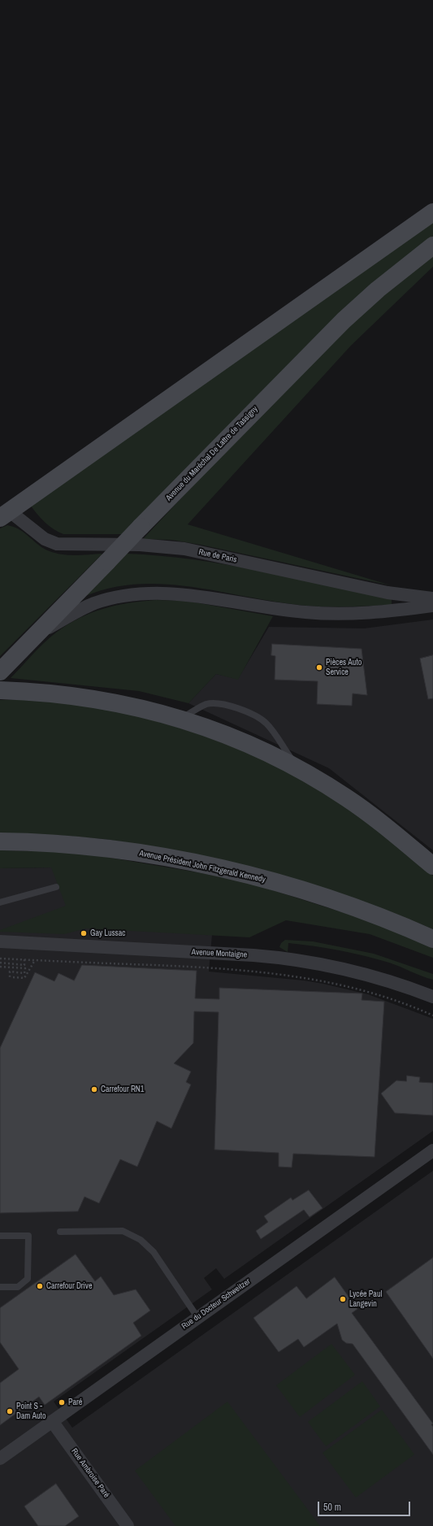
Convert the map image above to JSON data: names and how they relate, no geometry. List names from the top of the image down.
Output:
{
  "streets": {
    "main road": ["Avenue du Maréchal De Lattre de Tassigny", "Avenue Président John Fitzgerald Kennedy"],
    "street": [
      "Rue de Paris",
      "Avenue Montaigne",
      "Rue du Docteur Schweitzer",
      "Rue Ambroise Paré"
    ]
  },
  "crossings": [
    ["Rue du Docteur Schweitzer", "Rue Ambroise Paré"]
  ],
  "places": [
    "Pièces Auto Service",
    "Gay Lussac",
    "Carrefour RN1",
    "Carrefour Drive",
    "Lycée Paul Langevin",
    "Paré",
    "Point S - Dam Auto"
  ],
  "scale_bar": "50 m"
}
